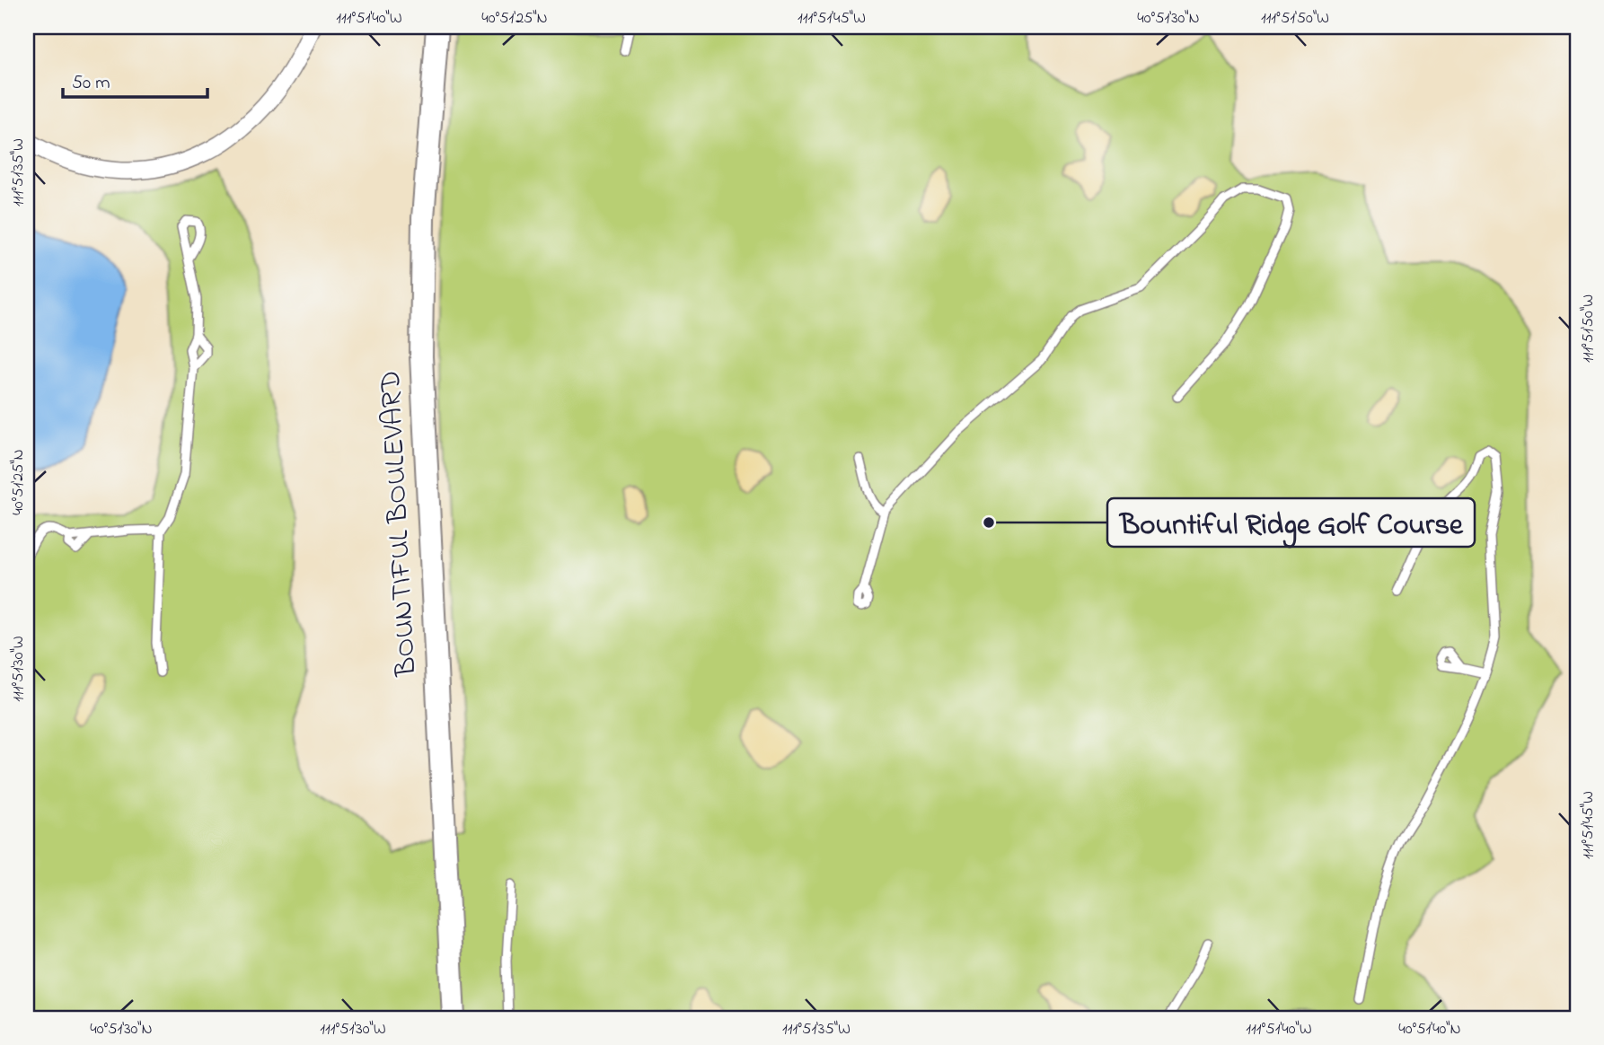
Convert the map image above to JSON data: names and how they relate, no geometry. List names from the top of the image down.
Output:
{
  "streets": {
    "main road": ["BOUNTIFUL BOULEVARD"]
  },
  "places": ["Bountiful Ridge Golf Course"],
  "scale_bar": "50 m",
  "coordinates": [
    "111°51'40\"W",
    "40°51'25\"N",
    "111°51'45\"W",
    "40°51'30\"N",
    "111°51'50\"W",
    "111°51'35\"W",
    "111°51'30\"W",
    "40°51'40\"N"
  ]
}
